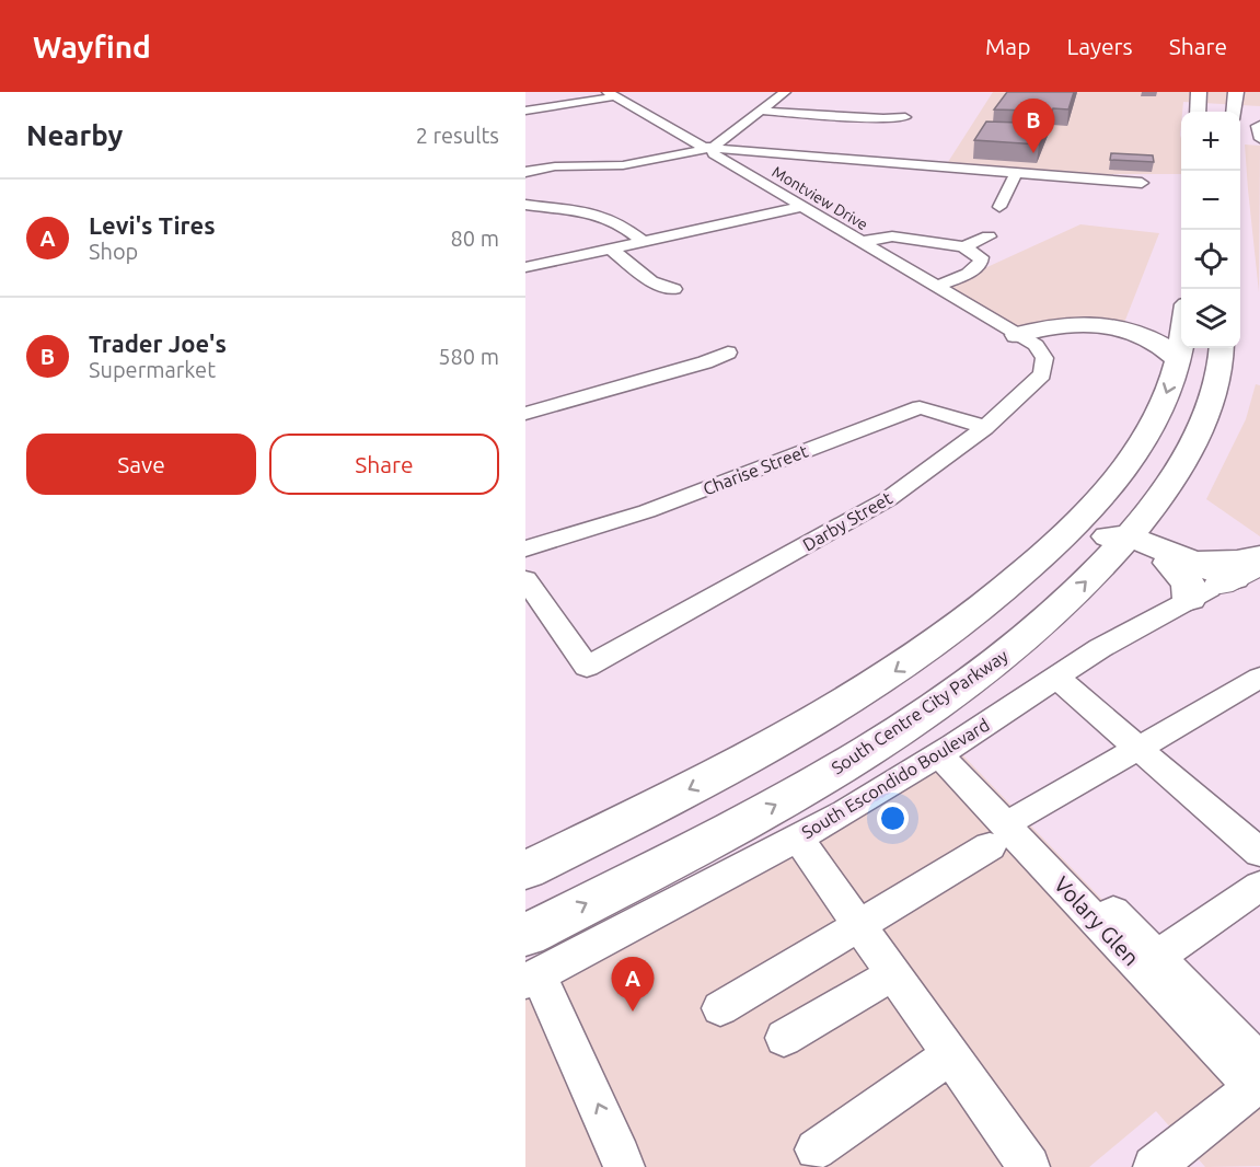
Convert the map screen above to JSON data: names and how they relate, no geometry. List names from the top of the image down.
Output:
{
  "streets": {
    "highway": ["South Centre City Parkway"],
    "street": [
      "Montview Drive",
      "Charise Street",
      "Darby Street",
      "South Escondido Boulevard",
      "Volary Glen"
    ]
  },
  "crossings": [
    ["Montview Drive", "Darby Street"],
    ["Charise Street", "Darby Street"],
    ["South Escondido Boulevard", "Volary Glen"]
  ],
  "page": {
    "header": "Wayfind",
    "nav": ["Map", "Layers", "Share"],
    "heading": ["Nearby", "2 results"],
    "pins": ["B", "A"],
    "map_buttons": ["+", "−"],
    "list": [
      {
        "mark": "A",
        "name": "Levi's Tires",
        "note": "Shop",
        "value": "80 m"
      },
      {
        "mark": "B",
        "name": "Trader Joe's",
        "note": "Supermarket",
        "value": "580 m"
      }
    ],
    "buttons": ["Save", "Share"]
  }
}
